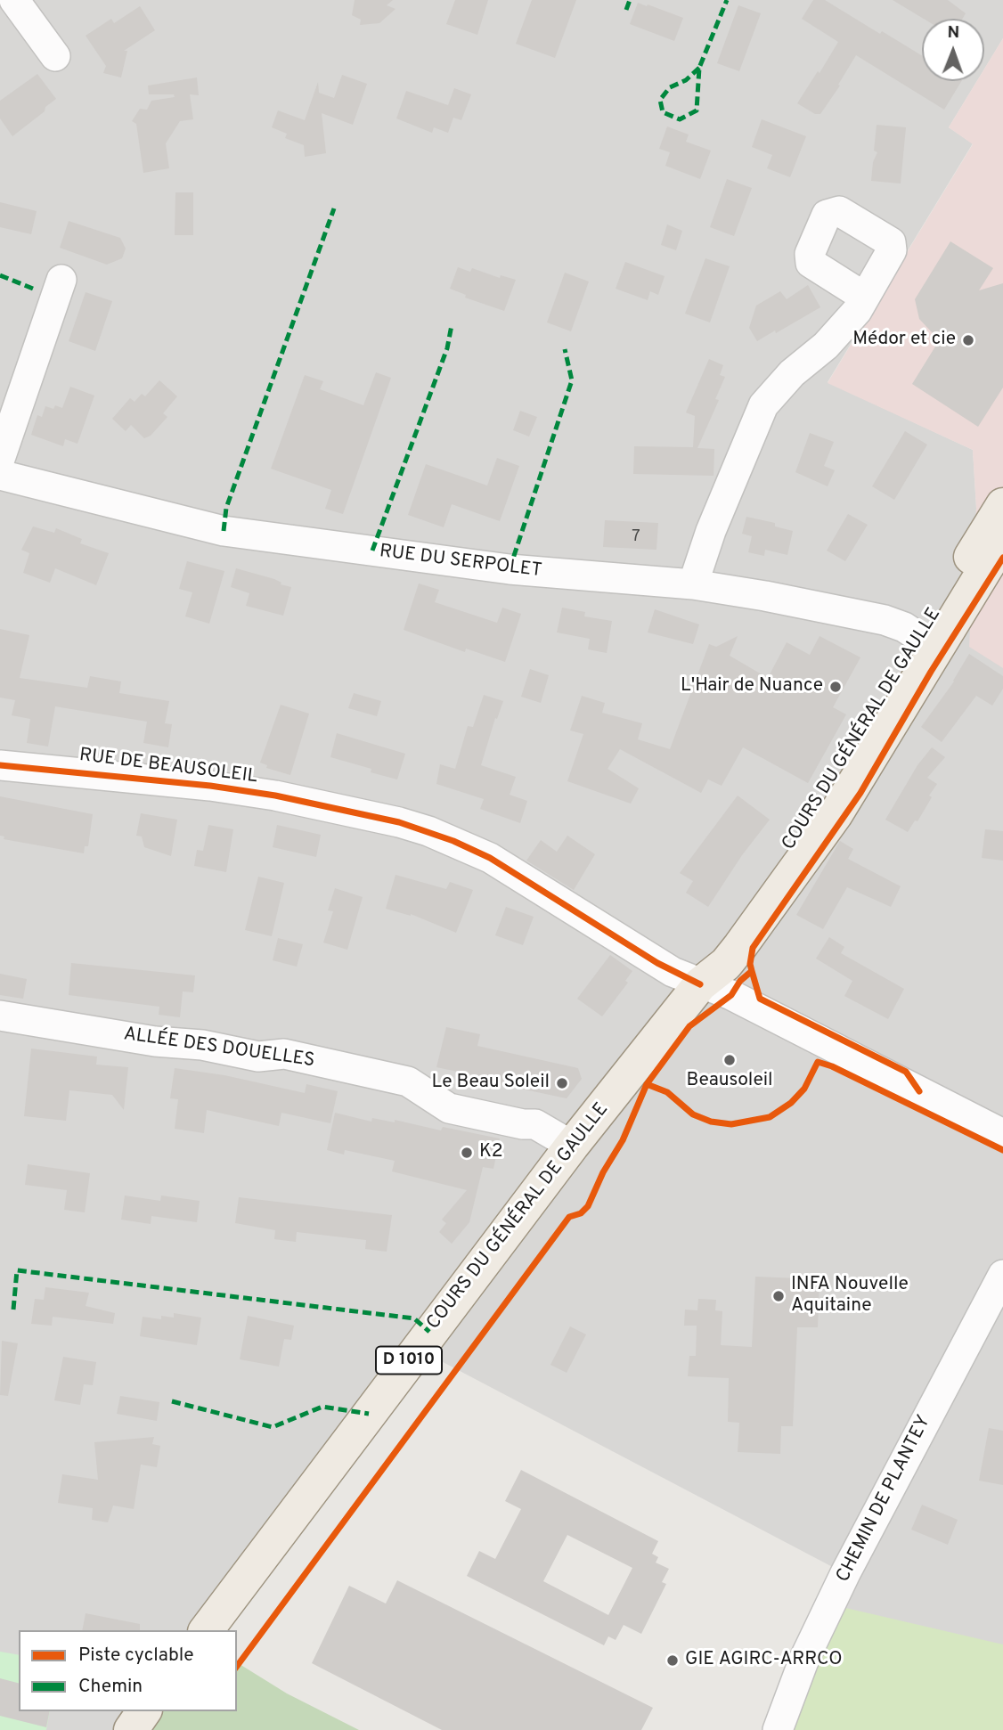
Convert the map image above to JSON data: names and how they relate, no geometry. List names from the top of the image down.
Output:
{
  "streets": {
    "main road": ["COURS DU GÉNÉRAL DE GAULLE", "D 1010"],
    "street": [
      "RUE DU SERPOLET",
      "RUE DE BEAUSOLEIL",
      "ALLÉE DES DOUELLES",
      "CHEMIN DE PLANTEY"
    ]
  },
  "crossings": [
    ["RUE DU SERPOLET", "COURS DU GÉNÉRAL DE GAULLE"],
    ["COURS DU GÉNÉRAL DE GAULLE", "RUE DE BEAUSOLEIL"],
    ["COURS DU GÉNÉRAL DE GAULLE", "ALLÉE DES DOUELLES"]
  ],
  "places": [
    "Médor et cie",
    "L'Hair de Nuance",
    "Beausoleil",
    "Le Beau Soleil",
    "K2",
    "INFA Nouvelle Aquitaine",
    "GIE AGIRC-ARRCO"
  ],
  "house_numbers": ["7"],
  "legend": ["Piste cyclable", "Chemin"],
  "north": "top"
}
